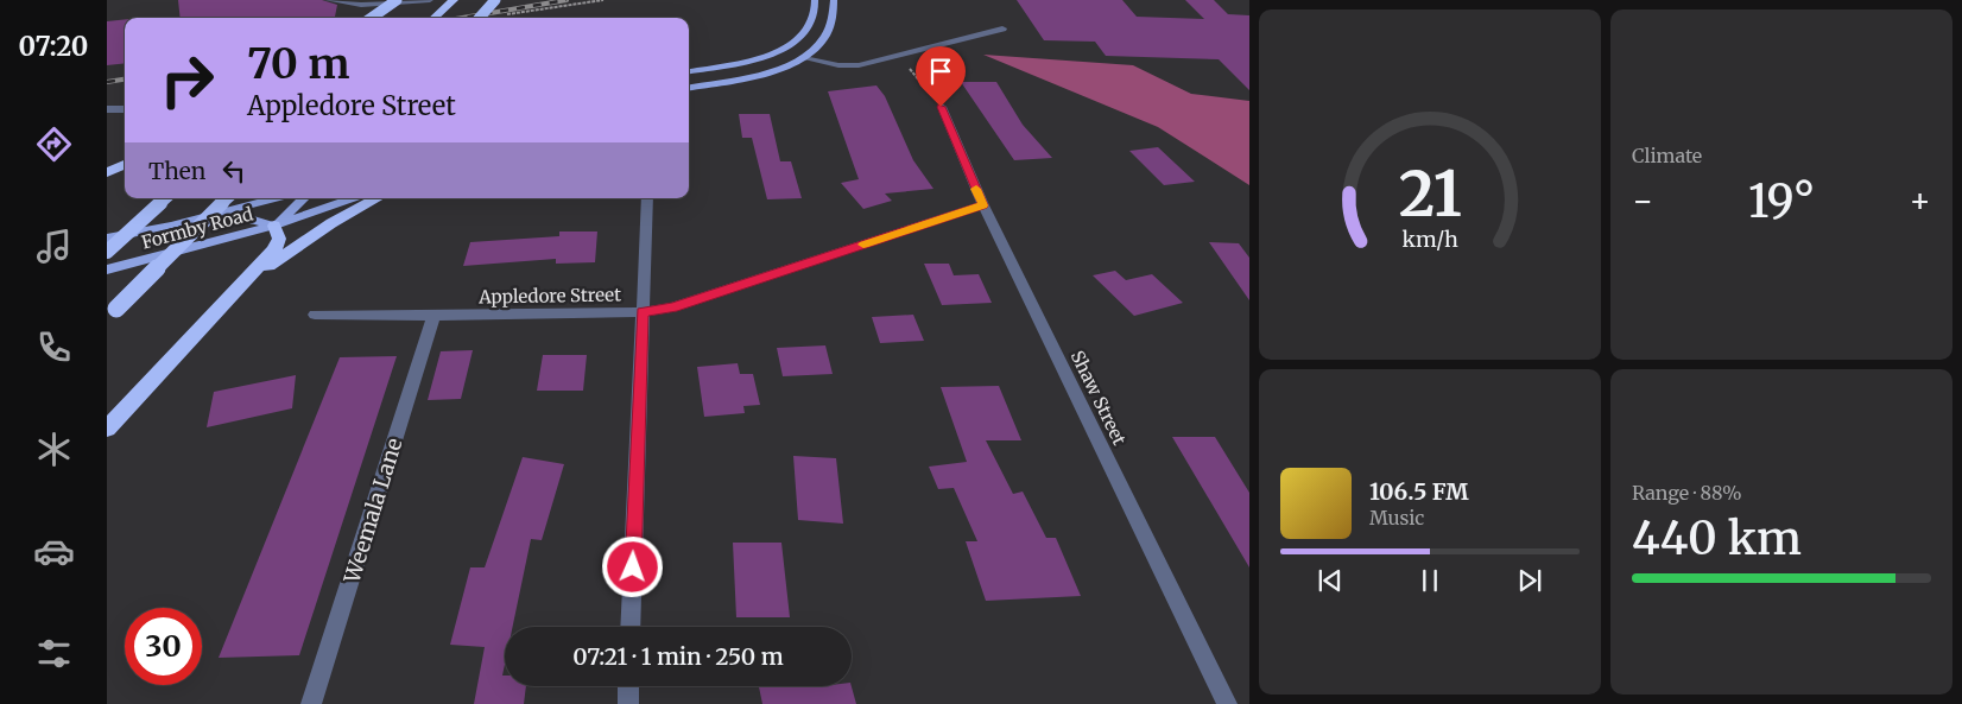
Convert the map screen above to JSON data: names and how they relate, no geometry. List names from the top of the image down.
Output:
{
  "streets": {
    "main road": ["Formby Road"],
    "street": ["Appledore Street", "Shaw Street", "Weemala Lane"]
  },
  "crossings": [
    ["Appledore Street", "Shaw Street"],
    ["Appledore Street", "Weemala Lane"]
  ],
  "page": {
    "tabs": "07:20",
    "tile": [
      "Climate",
      ["Range · 88%", "440 km"]
    ],
    "turn": ["70 m", "Appledore Street"],
    "then": "Then",
    "heat": ["−", "19°", "+"],
    "song": ["106.5 FM", "Music"],
    "limit": "30",
    "trip": "07:21 · 1 min · 250 m",
    "gauge": ["21", "km/h"]
  }
}
